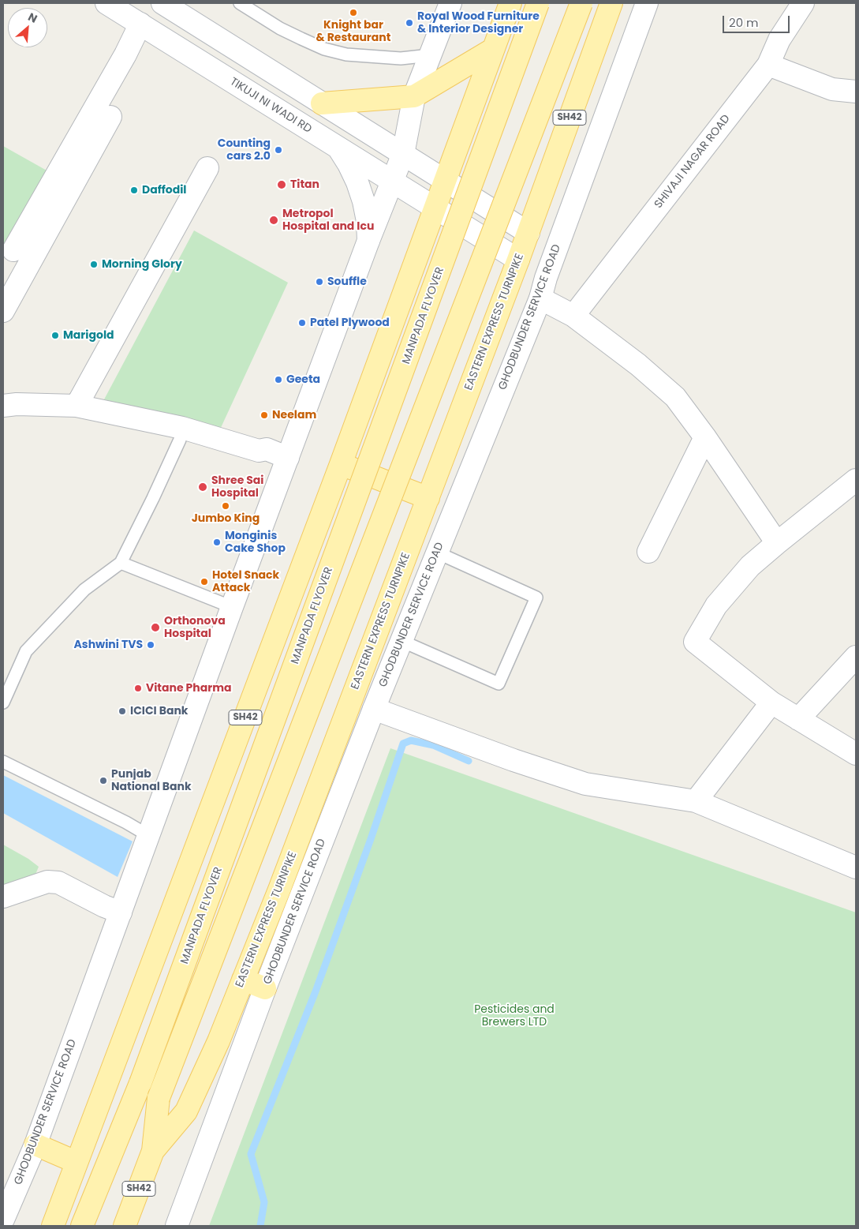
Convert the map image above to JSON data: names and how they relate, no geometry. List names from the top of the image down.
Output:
{
  "streets": {
    "main road": ["SH42", "MANPADA FLYOVER", "EASTERN EXPRESS TURNPIKE"],
    "street": ["TIKUJI NI WADI RD", "SHIVAJI NAGAR ROAD", "GHODBUNDER SERVICE ROAD"]
  },
  "crossings": [
    ["TIKUJI NI WADI RD", "SH42"],
    ["TIKUJI NI WADI RD", "GHODBUNDER SERVICE ROAD"],
    ["TIKUJI NI WADI RD", "EASTERN EXPRESS TURNPIKE"]
  ],
  "parks": ["Pesticides and Brewers LTD"],
  "places": [
    "Knight bar & Restaurant",
    "Royal Wood Furniture & Interior Designer",
    "Counting cars 2.0",
    "Titan",
    "Daffodil",
    "Metropol Hospital and Icu",
    "Morning Glory",
    "Souffle",
    "Patel Plywood",
    "Marigold",
    "Geeta",
    "Neelam",
    "Shree Sai Hospital",
    "Jumbo King",
    "Monginis Cake Shop",
    "Hotel Snack Attack",
    "Orthonova Hospital",
    "Ashwini TVS",
    "Vitane Pharma",
    "ICICI Bank",
    "Punjab National Bank"
  ],
  "scale_bar": "20 m",
  "north": "top right"
}
